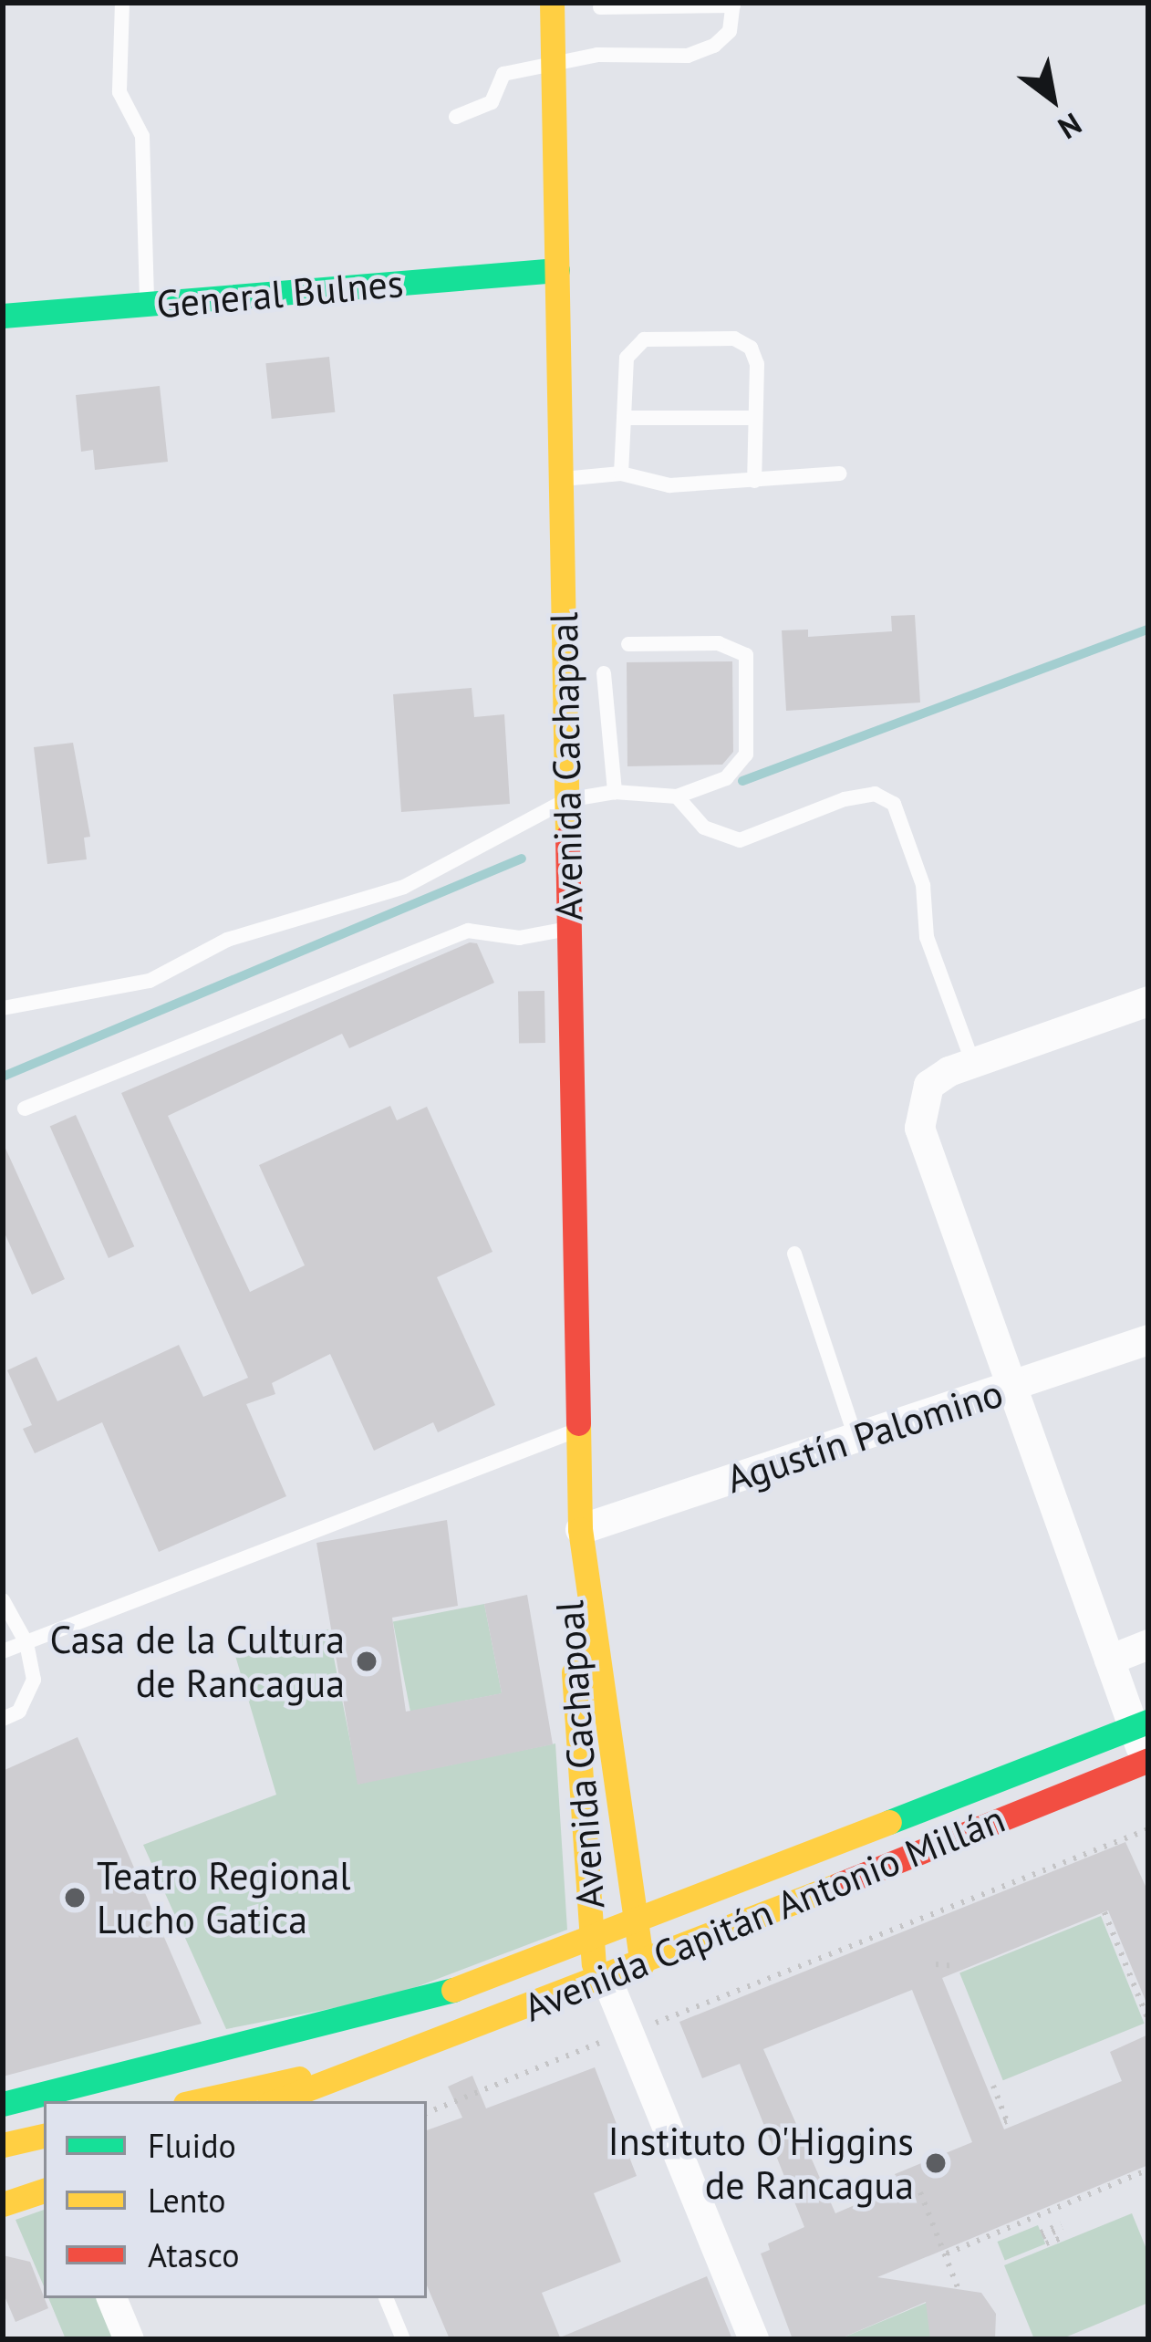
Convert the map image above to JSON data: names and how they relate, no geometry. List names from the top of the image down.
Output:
{
  "streets": {
    "main road": ["General Bulnes", "Avenida Cachapoal", "Avenida Capitán Antonio Millán"],
    "street": ["Agustín Palomino"]
  },
  "crossings": [
    ["General Bulnes", "Avenida Cachapoal"],
    ["Avenida Cachapoal", "Agustín Palomino"],
    ["Avenida Cachapoal", "Avenida Capitán Antonio Millán"]
  ],
  "places": ["Casa de la Cultura de Rancagua", "Teatro Regional Lucho Gatica", "Instituto O'Higgins de Rancagua"],
  "legend": ["Fluido", "Lento", "Atasco"],
  "north": "bottom right"
}
